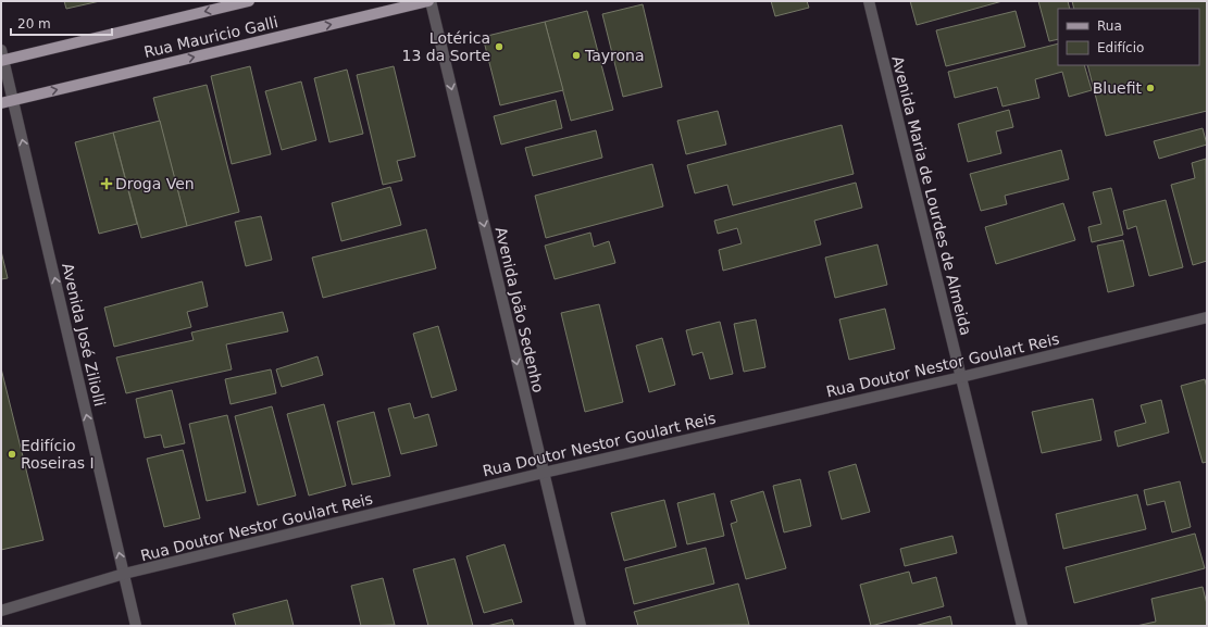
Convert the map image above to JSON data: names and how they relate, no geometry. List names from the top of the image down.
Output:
{
  "streets": {
    "main road": ["Rua Mauricio Galli"],
    "street": [
      "Avenida Maria de Lourdes de Almeida",
      "Avenida João Sedenho",
      "Avenida José Ziliolli",
      "Rua Doutor Nestor Goulart Reis"
    ]
  },
  "crossings": [
    ["Rua Mauricio Galli", "Avenida João Sedenho"],
    ["Rua Mauricio Galli", "Avenida José Ziliolli"],
    ["Avenida Maria de Lourdes de Almeida", "Rua Doutor Nestor Goulart Reis"],
    ["Avenida João Sedenho", "Rua Doutor Nestor Goulart Reis"],
    ["Avenida José Ziliolli", "Rua Doutor Nestor Goulart Reis"]
  ],
  "one_way": ["Avenida João Sedenho", "Avenida José Ziliolli"],
  "places": {
    "other": [
      "Lotérica 13 da Sorte",
      "Tayrona",
      "Bluefit",
      "Edifício Roseiras I"
    ],
    "health": ["Droga Ven"]
  },
  "legend": ["Rua", "Edifício"],
  "scale_bar": "20 m"
}
